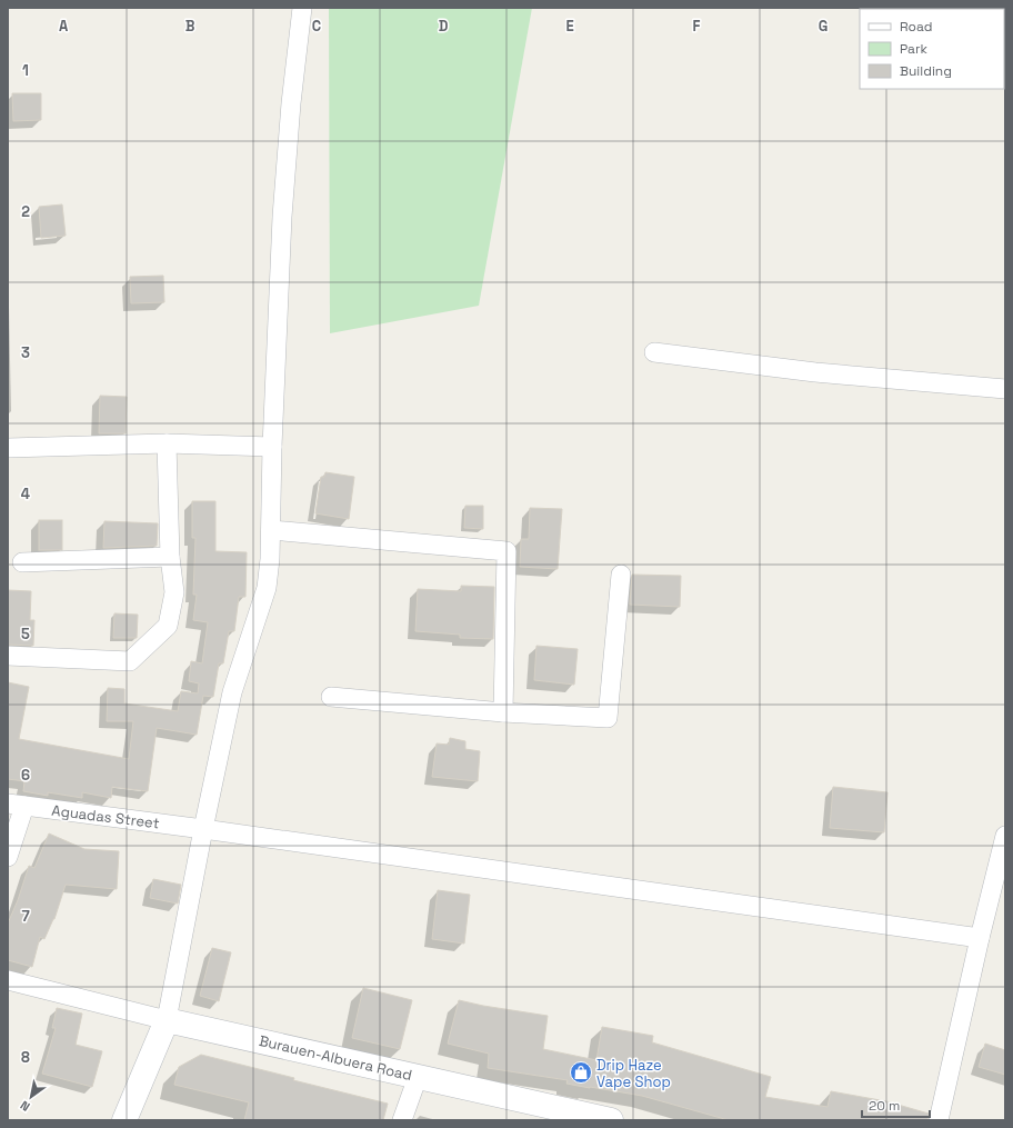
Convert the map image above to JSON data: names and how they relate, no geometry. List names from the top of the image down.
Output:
{
  "streets": {
    "street": ["Aguadas Street", "Burauen-Albuera Road"]
  },
  "places": {
    "shop": ["Drip Haze Vape Shop"]
  },
  "legend": ["Road", "Park", "Building"],
  "scale_bar": "20 m",
  "north": "bottom left",
  "grid": {
    "columns": [
      "A",
      "B",
      "C",
      "D",
      "E",
      "F",
      "G"
    ],
    "rows": [
      "1",
      "2",
      "3",
      "4",
      "5",
      "6",
      "7",
      "8"
    ]
  }
}
